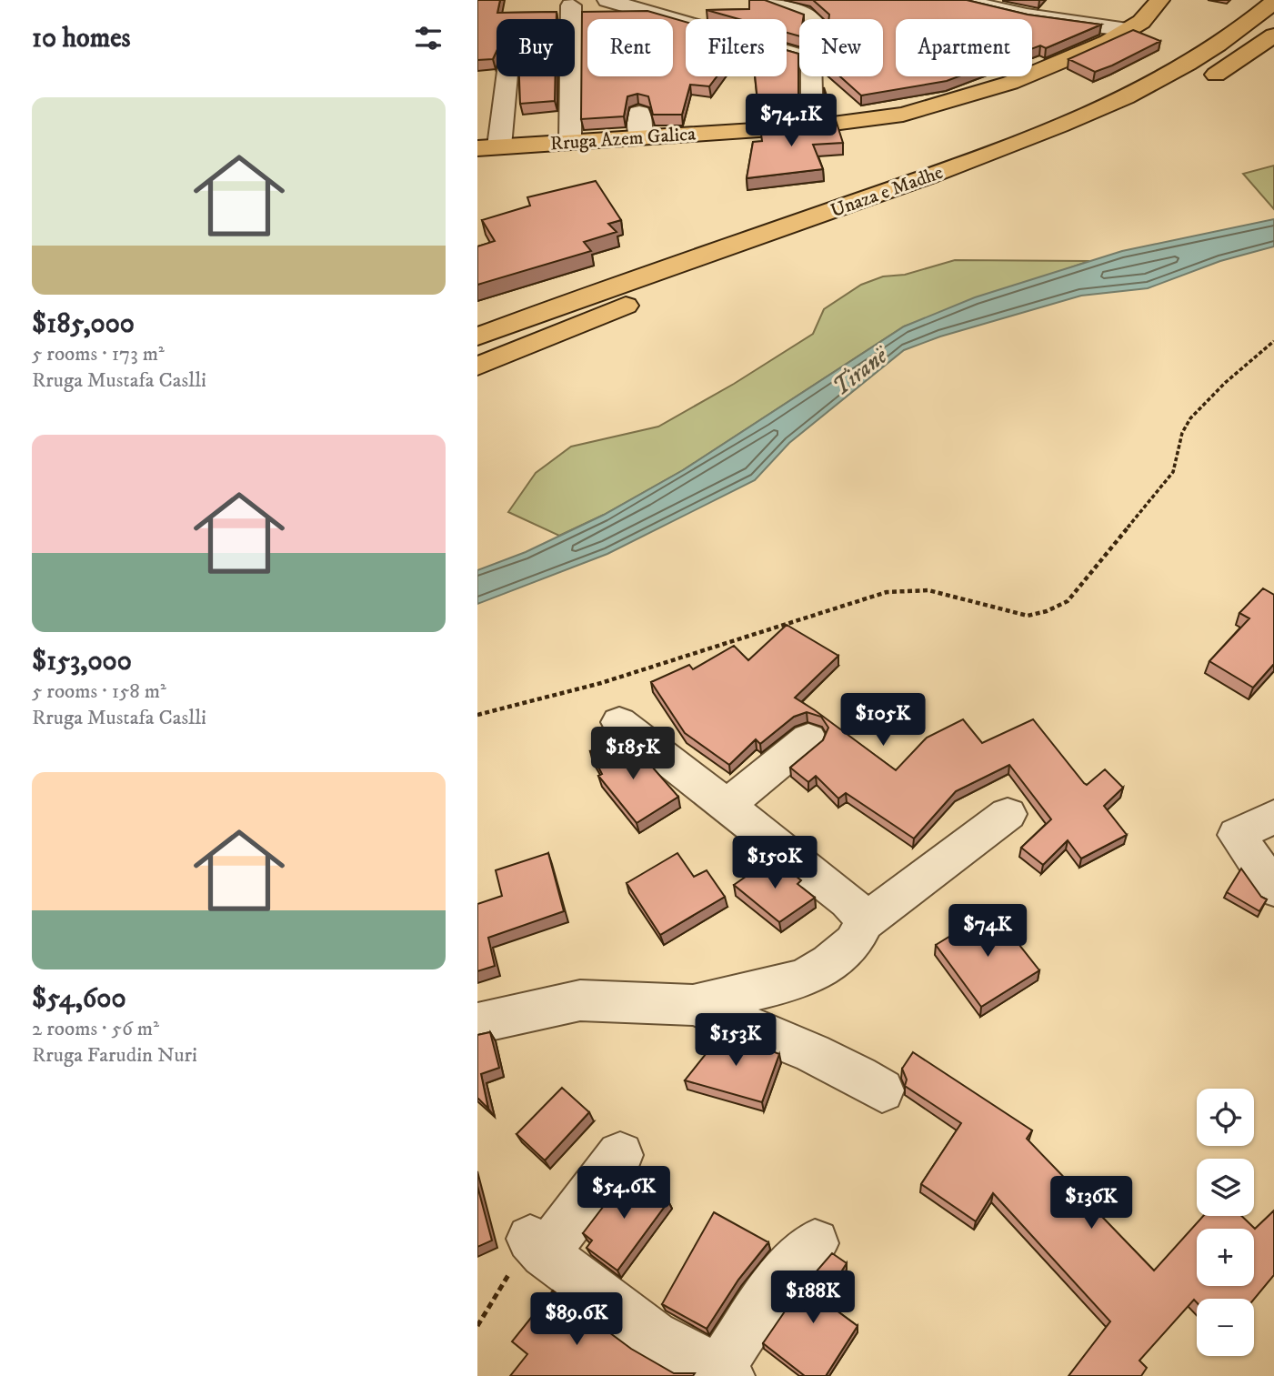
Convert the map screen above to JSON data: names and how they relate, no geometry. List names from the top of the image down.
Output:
{
  "streets": {
    "main road": ["Rruga Azem Galica", "Unaza e Madhe"]
  },
  "water": ["Tiranë"],
  "page": {
    "heading": "10 homes",
    "chip": [
      "Buy",
      "Rent",
      "Filters",
      "New",
      "Apartment"
    ],
    "list": [
      {
        "name": "$185,000",
        "note": "5 rooms · 173 m² · Rruga Mustafa Caslli"
      },
      {
        "name": "$153,000",
        "note": "5 rooms · 158 m² · Rruga Mustafa Caslli"
      },
      {
        "name": "$54,600",
        "note": "2 rooms · 56 m² · Rruga Farudin Nuri"
      }
    ],
    "price": [
      "$74.1K",
      "$105K",
      "$185K",
      "$150K",
      "$74K",
      "$153K",
      "$54.6K",
      "$136K",
      "$188K",
      "$89.6K"
    ],
    "map_buttons": ["+", "−"]
  }
}
